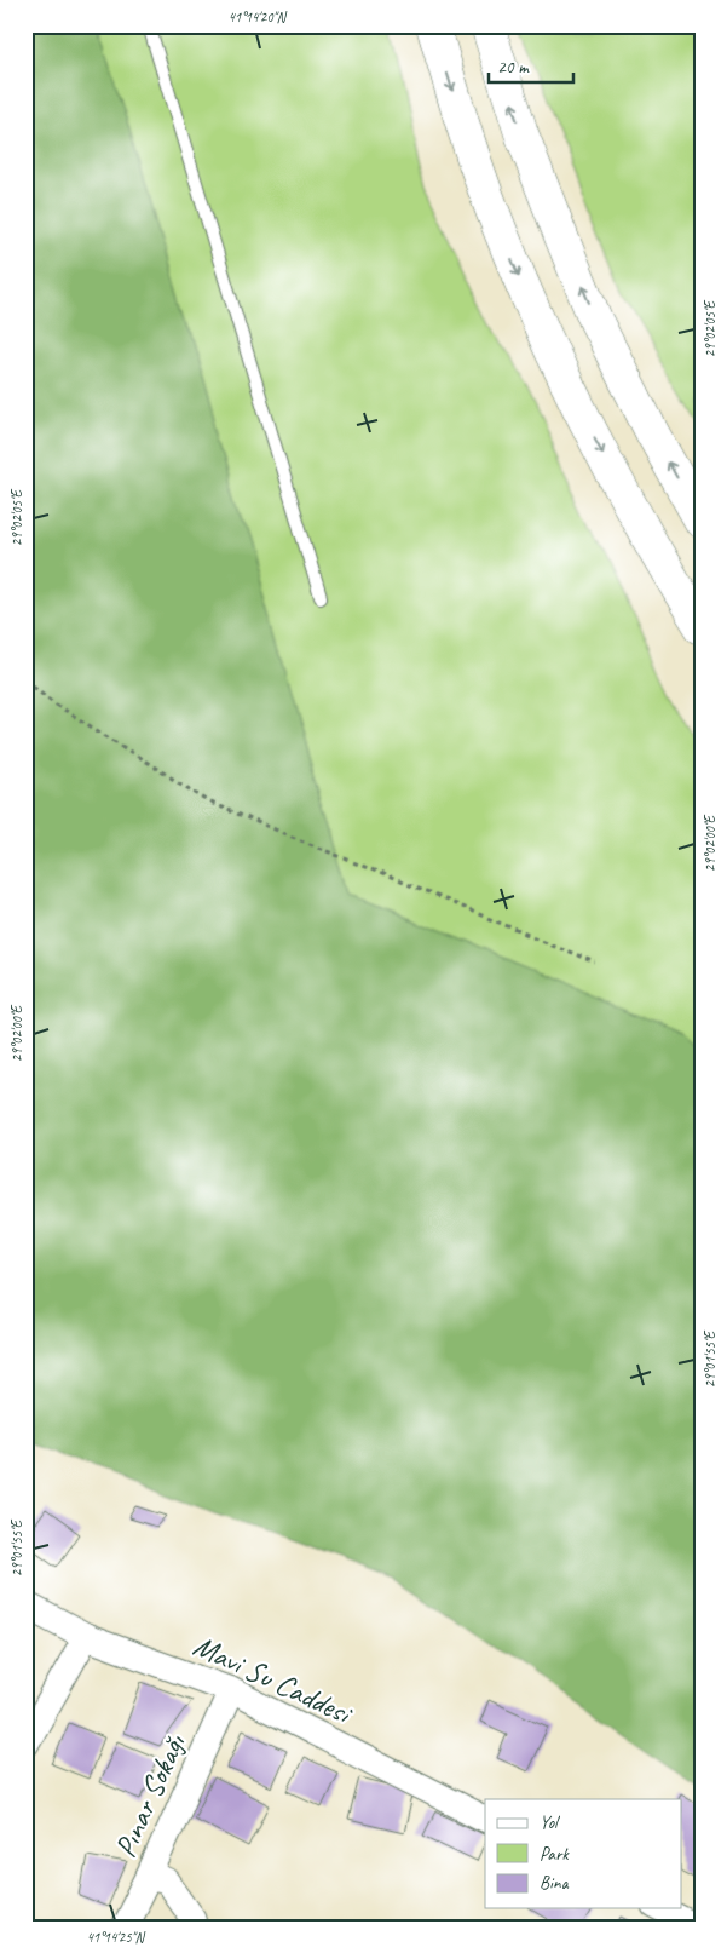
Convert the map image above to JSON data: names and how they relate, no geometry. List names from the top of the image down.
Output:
{
  "streets": {
    "street": ["Mavi Su Caddesi", "Pınar Sokağı"]
  },
  "crossings": [
    ["Mavi Su Caddesi", "Pınar Sokağı"]
  ],
  "legend": ["Yol", "Park", "Bina"],
  "scale_bar": "20 m",
  "coordinates": [
    "41°14'20\"N",
    "29°02'05\"E",
    "29°02'00\"E",
    "29°01'55\"E",
    "41°14'25\"N"
  ]
}
